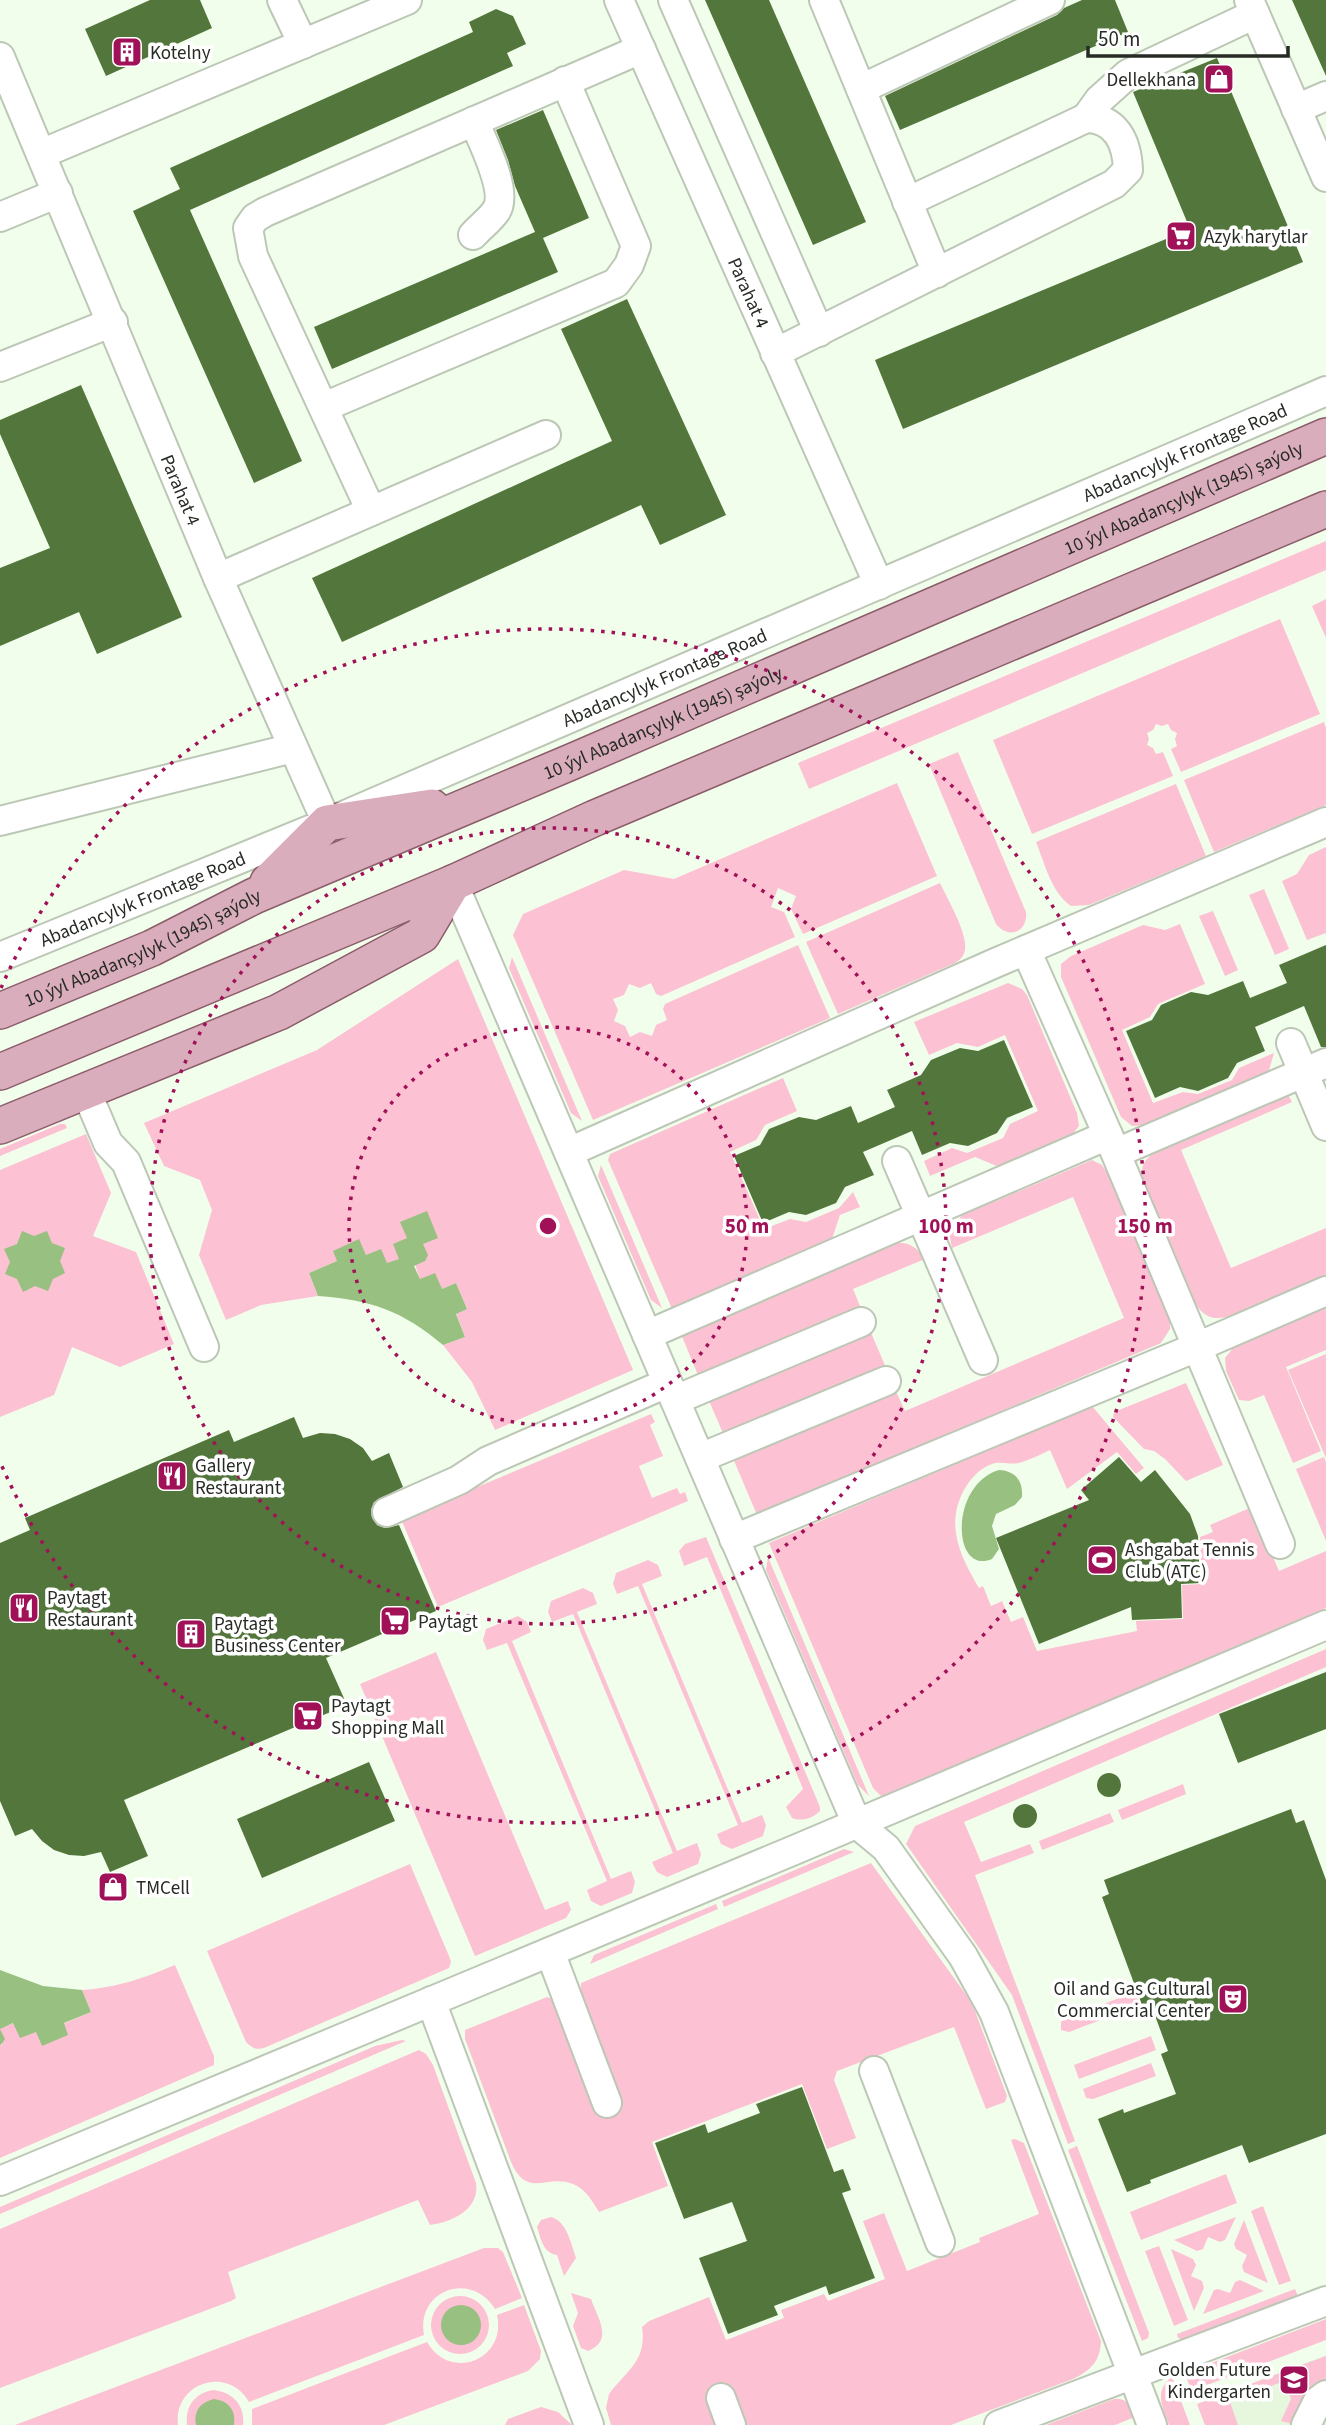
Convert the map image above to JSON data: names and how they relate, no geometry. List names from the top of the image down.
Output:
{
  "streets": {
    "main road": ["10 ýyl Abadançylyk (1945) şaýoly"],
    "street": ["Parahat 4", "Abadancylyk Frontage Road"]
  },
  "crossings": [
    ["Parahat 4", "Abadancylyk Frontage Road"]
  ],
  "places": {
    "building": ["Kotelny", "Paytagt Business Center"],
    "shop": ["Dellekhana", "TMCell"],
    "supermarket": ["Azyk harytlar", "Paytagt", "Paytagt Shopping Mall"],
    "restaurant": ["Gallery Restaurant", "Paytagt Restaurant"],
    "sports": ["Ashgabat Tennis Club (ATC)"],
    "theatre": ["Oil and Gas Cultural Commercial Center"],
    "school or university": ["Golden Future Kindergarten"]
  },
  "scale_bar": "50 m",
  "rings": ["50 m", "100 m", "150 m"]
}
